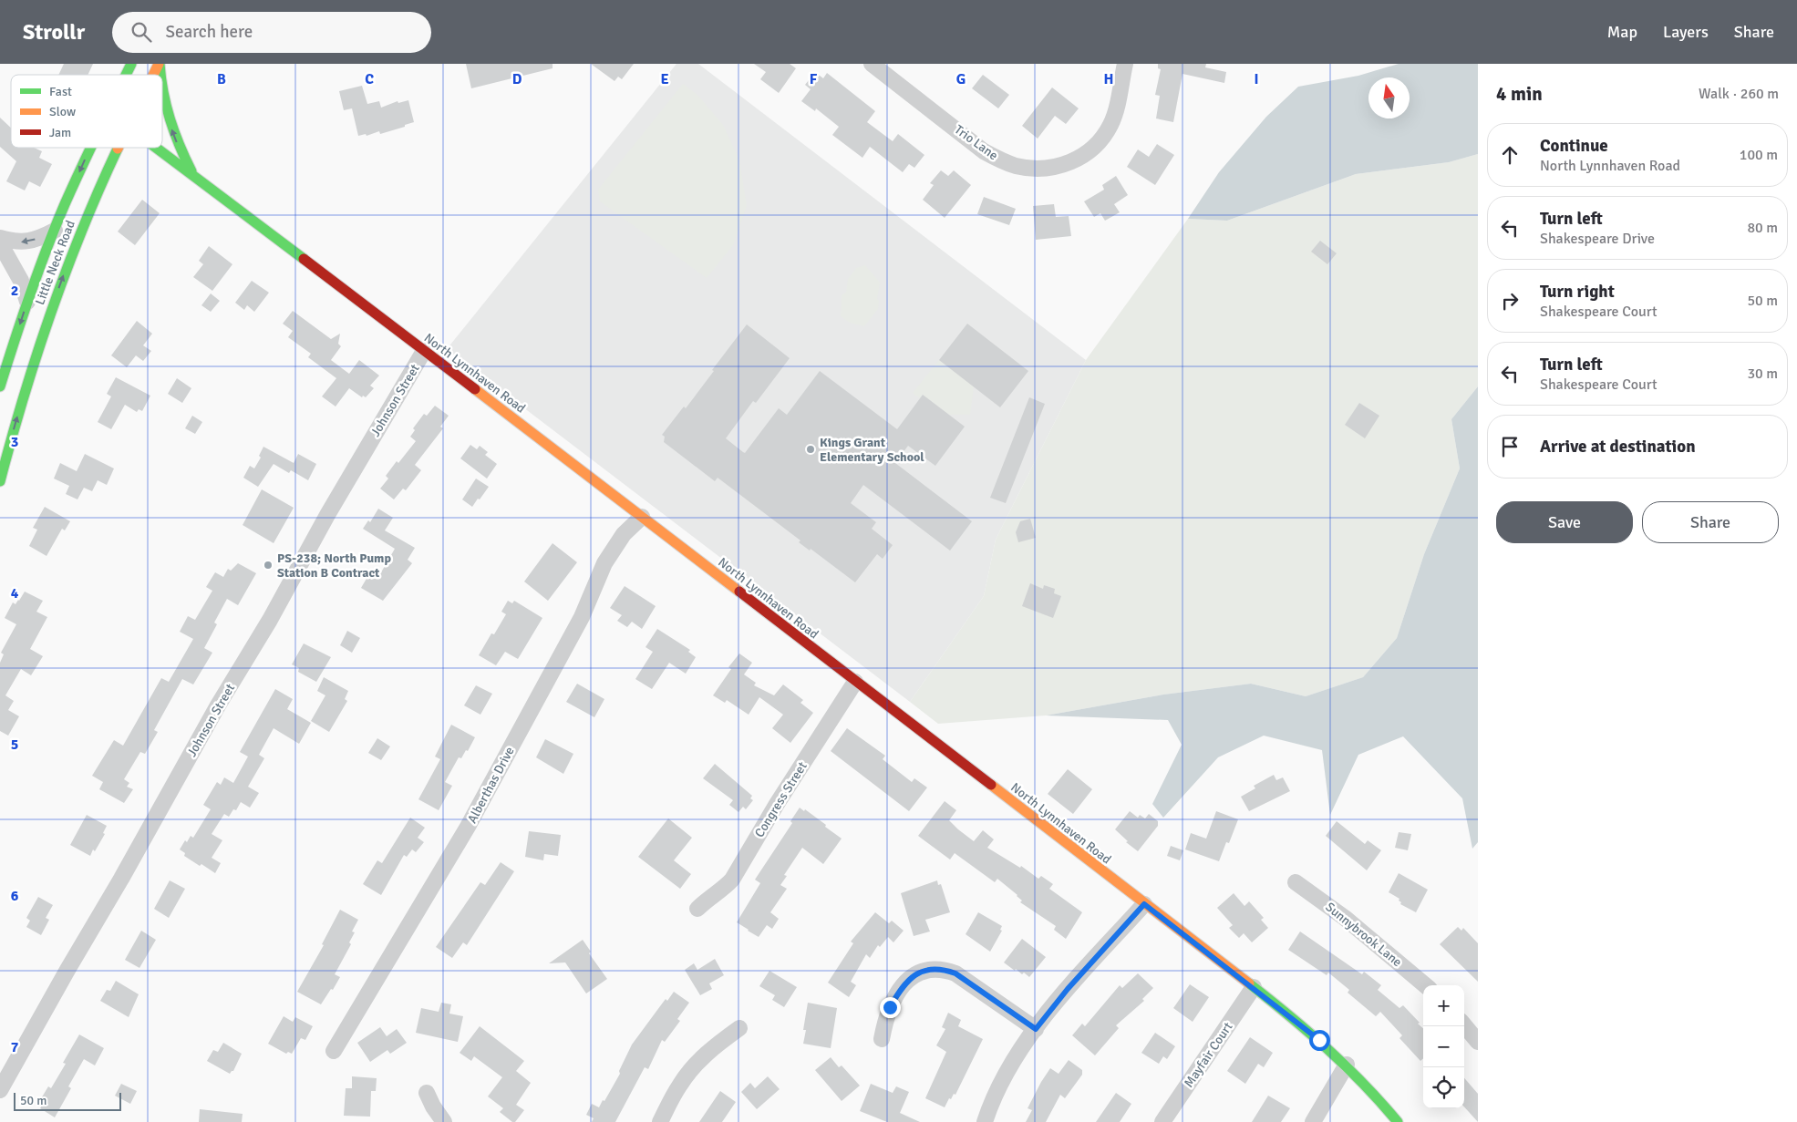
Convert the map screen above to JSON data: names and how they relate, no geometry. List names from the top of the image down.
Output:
{
  "streets": {
    "street": [
      "Trio Lane",
      "Little Neck Road",
      "North Lynnhaven Road",
      "Johnson Street",
      "Alberthas Drive",
      "Congress Street",
      "Sunnybrook Lane",
      "Mayfair Court"
    ]
  },
  "crossings": [
    ["North Lynnhaven Road", "Johnson Street"],
    ["North Lynnhaven Road", "Alberthas Drive"],
    ["North Lynnhaven Road", "Congress Street"],
    ["North Lynnhaven Road", "Mayfair Court"]
  ],
  "places": ["Kings Grant Elementary School", "PS-238; North Pump Station B Contract"],
  "legend": ["Fast", "Slow", "Jam"],
  "scale_bar": "50 m",
  "north": "top",
  "page": {
    "header": "Strollr",
    "search": "Search here",
    "nav": ["Map", "Layers", "Share"],
    "heading": ["4 min", "Walk · 260 m"],
    "list": [
      ["Continue", "North Lynnhaven Road", "100 m"],
      ["Turn left", "Shakespeare Drive", "80 m"],
      ["Turn right", "Shakespeare Court", "50 m"],
      ["Turn left", "Shakespeare Court", "30 m"],
      "Arrive at destination"
    ],
    "buttons": ["Save", "Share"],
    "map_buttons": ["+", "−"],
    "scale": "50 m"
  },
  "grid": {
    "columns": [
      "B",
      "C",
      "D",
      "E",
      "F",
      "G",
      "H",
      "I"
    ],
    "rows": [
      "2",
      "3",
      "4",
      "5",
      "6",
      "7"
    ]
  }
}
